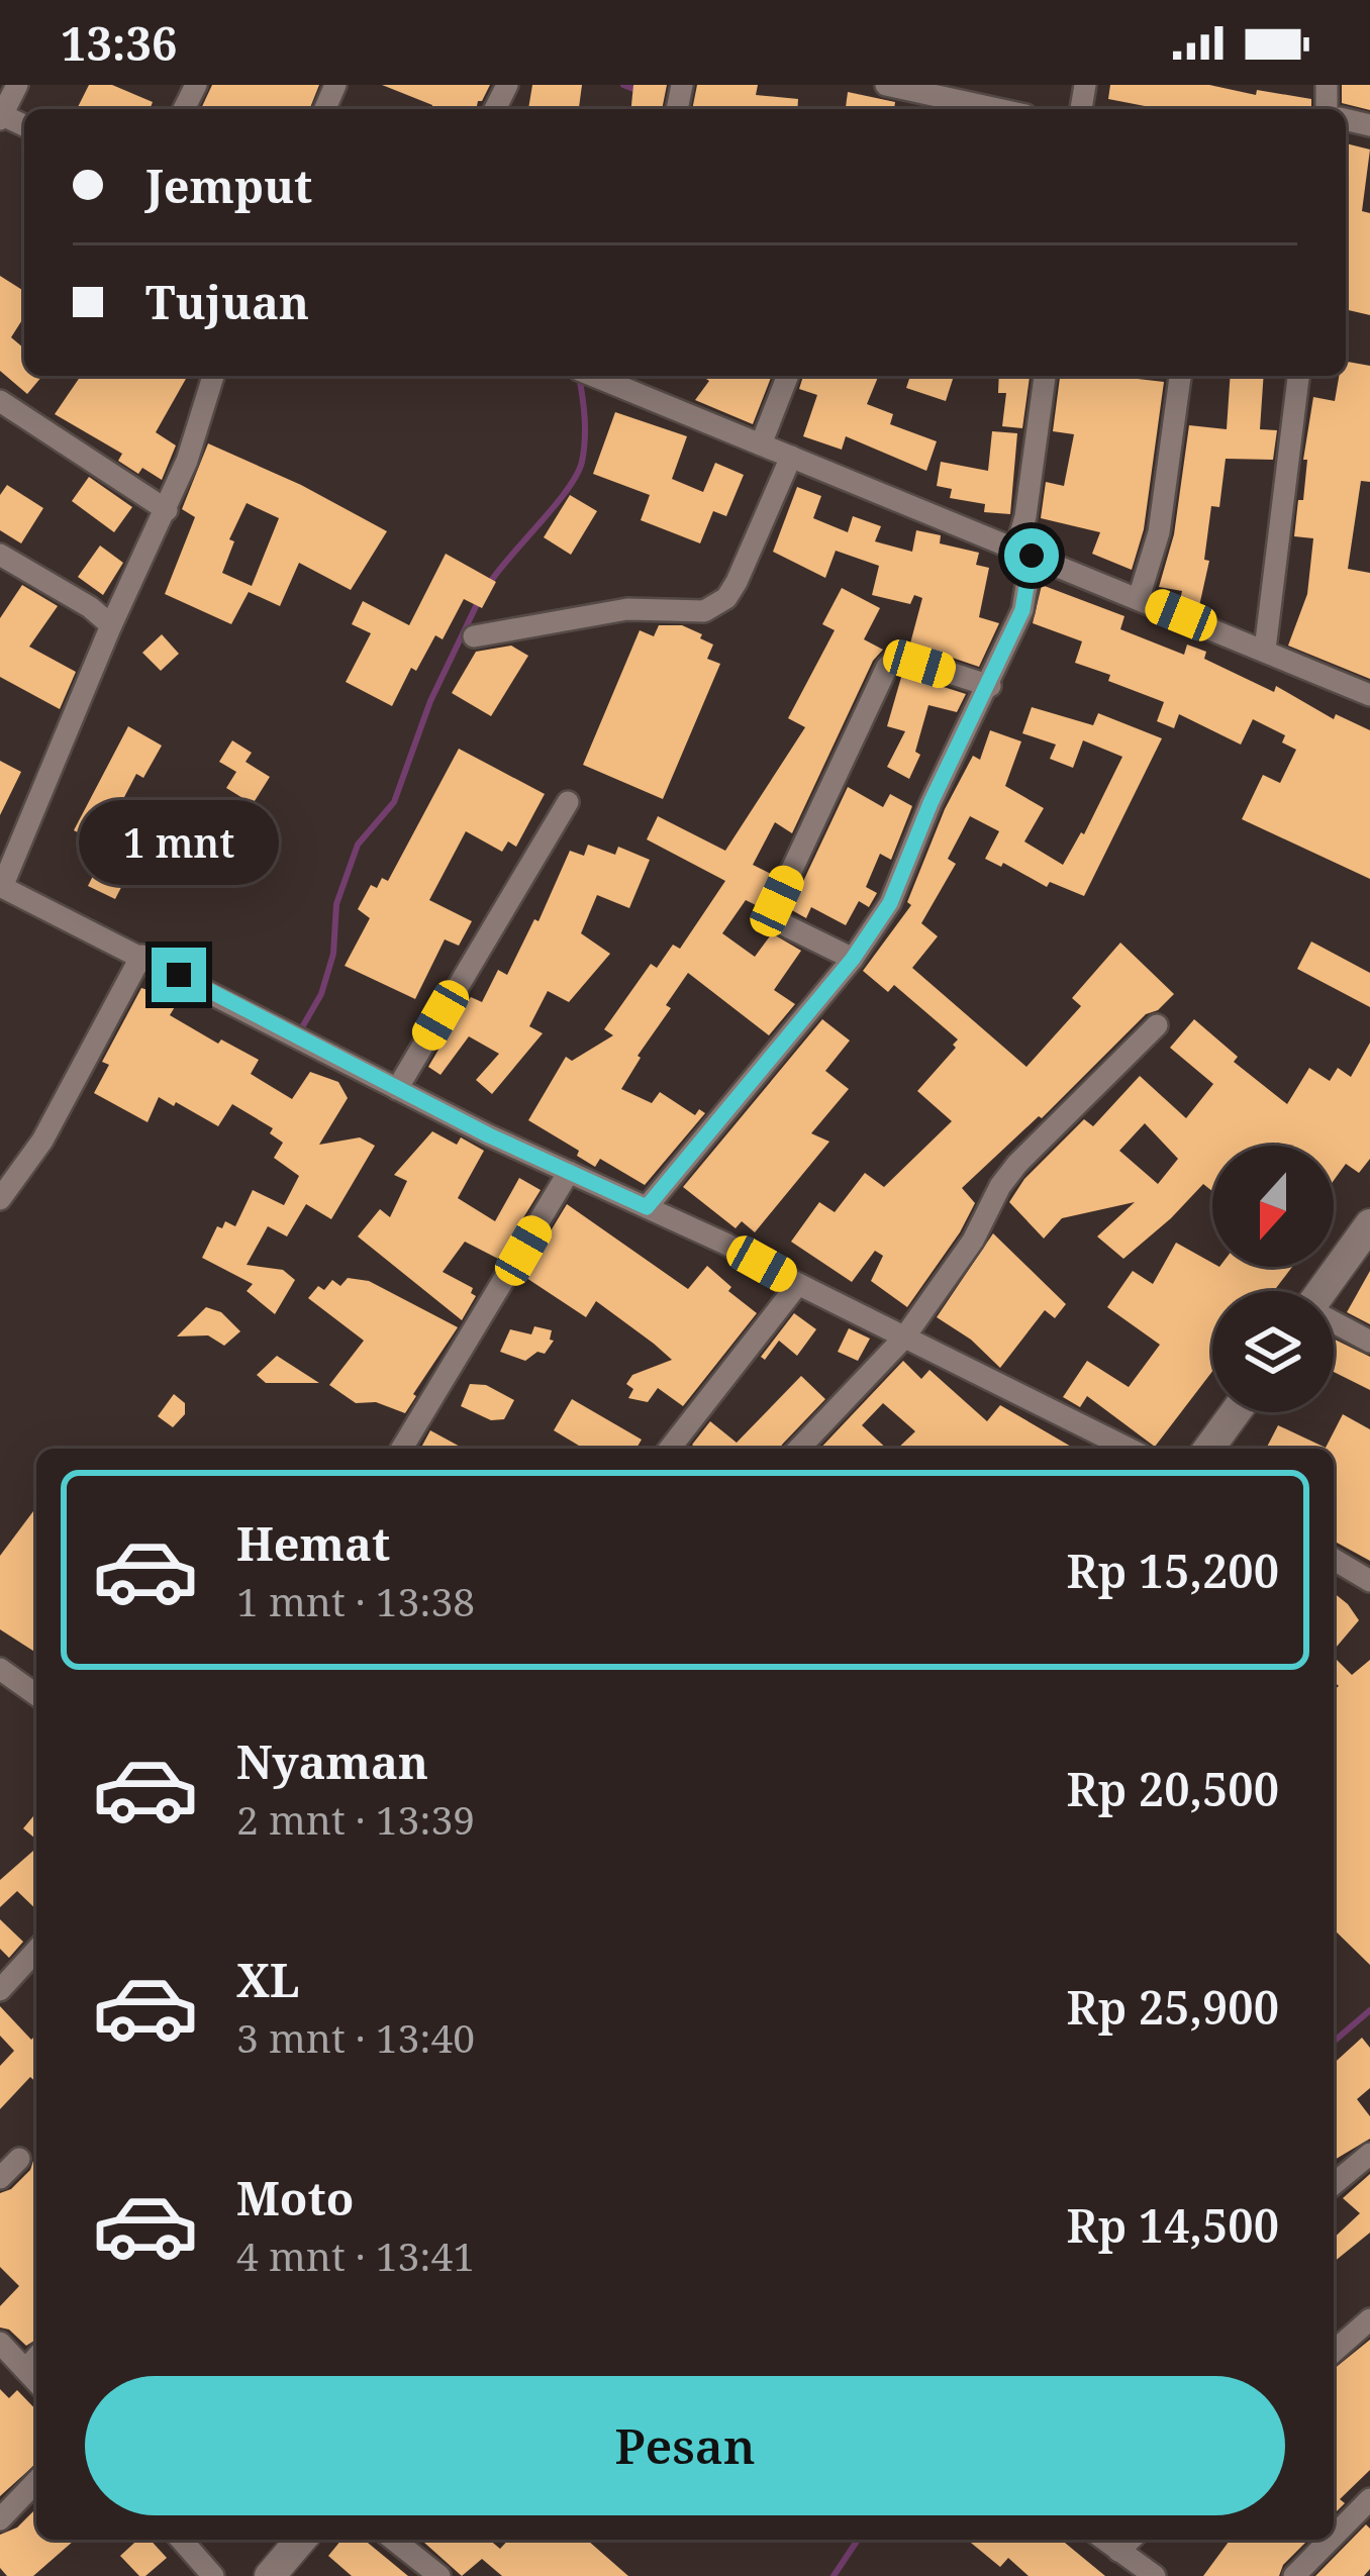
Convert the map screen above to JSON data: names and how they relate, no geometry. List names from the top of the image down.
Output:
{
  "north": "bottom",
  "page": {
    "status": "13:36",
    "banner": ["Jemput", "Tujuan"],
    "bubble": "1 mnt",
    "list": [
      {
        "name": "Hemat",
        "note": "1 mnt · 13:38",
        "value": "Rp 15,200"
      },
      {
        "name": "Nyaman",
        "note": "2 mnt · 13:39",
        "value": "Rp 20,500"
      },
      {
        "name": "XL",
        "note": "3 mnt · 13:40",
        "value": "Rp 25,900"
      },
      {
        "name": "Moto",
        "note": "4 mnt · 13:41",
        "value": "Rp 14,500"
      }
    ],
    "buttons": "Pesan"
  }
}
